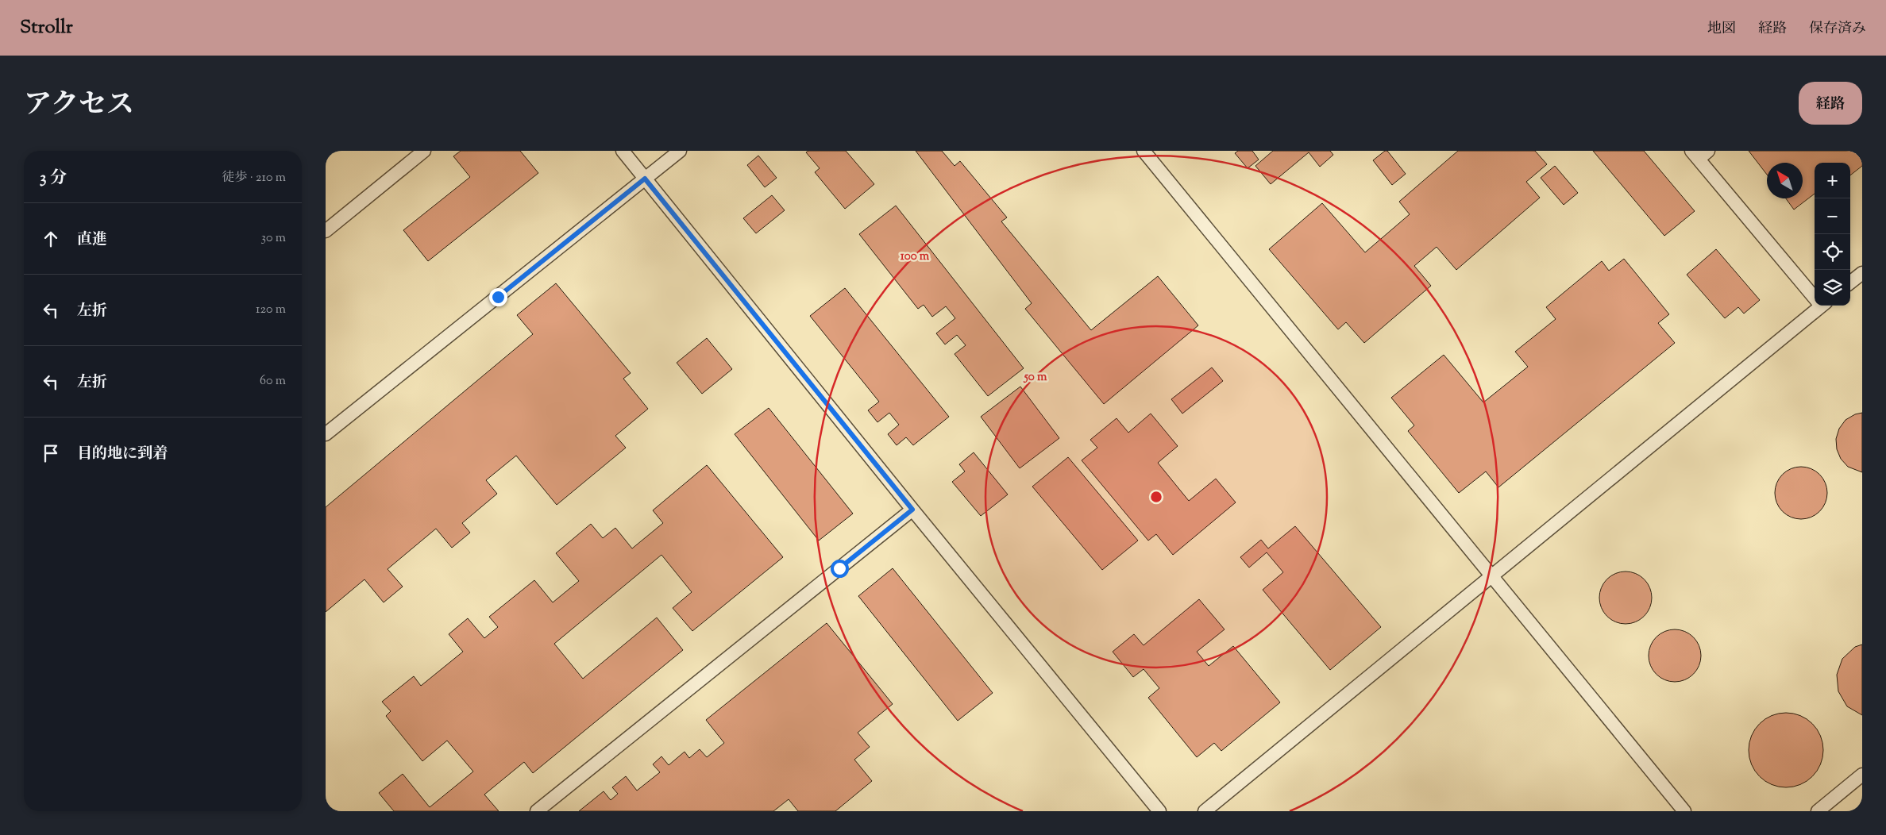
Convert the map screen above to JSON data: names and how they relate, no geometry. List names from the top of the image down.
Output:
{
  "north": "top left",
  "page": {
    "header": "Strollr",
    "nav": ["地図", "経路", "保存済み"],
    "title": "アクセス",
    "buttons": "経路",
    "heading": ["3 分", "徒歩 · 210 m"],
    "map_buttons": ["+", "−"],
    "list": [
      ["直進", "30 m"],
      ["左折", "120 m"],
      ["左折", "60 m"],
      "目的地に到着"
    ]
  },
  "rings": ["100 m", "50 m"]
}
